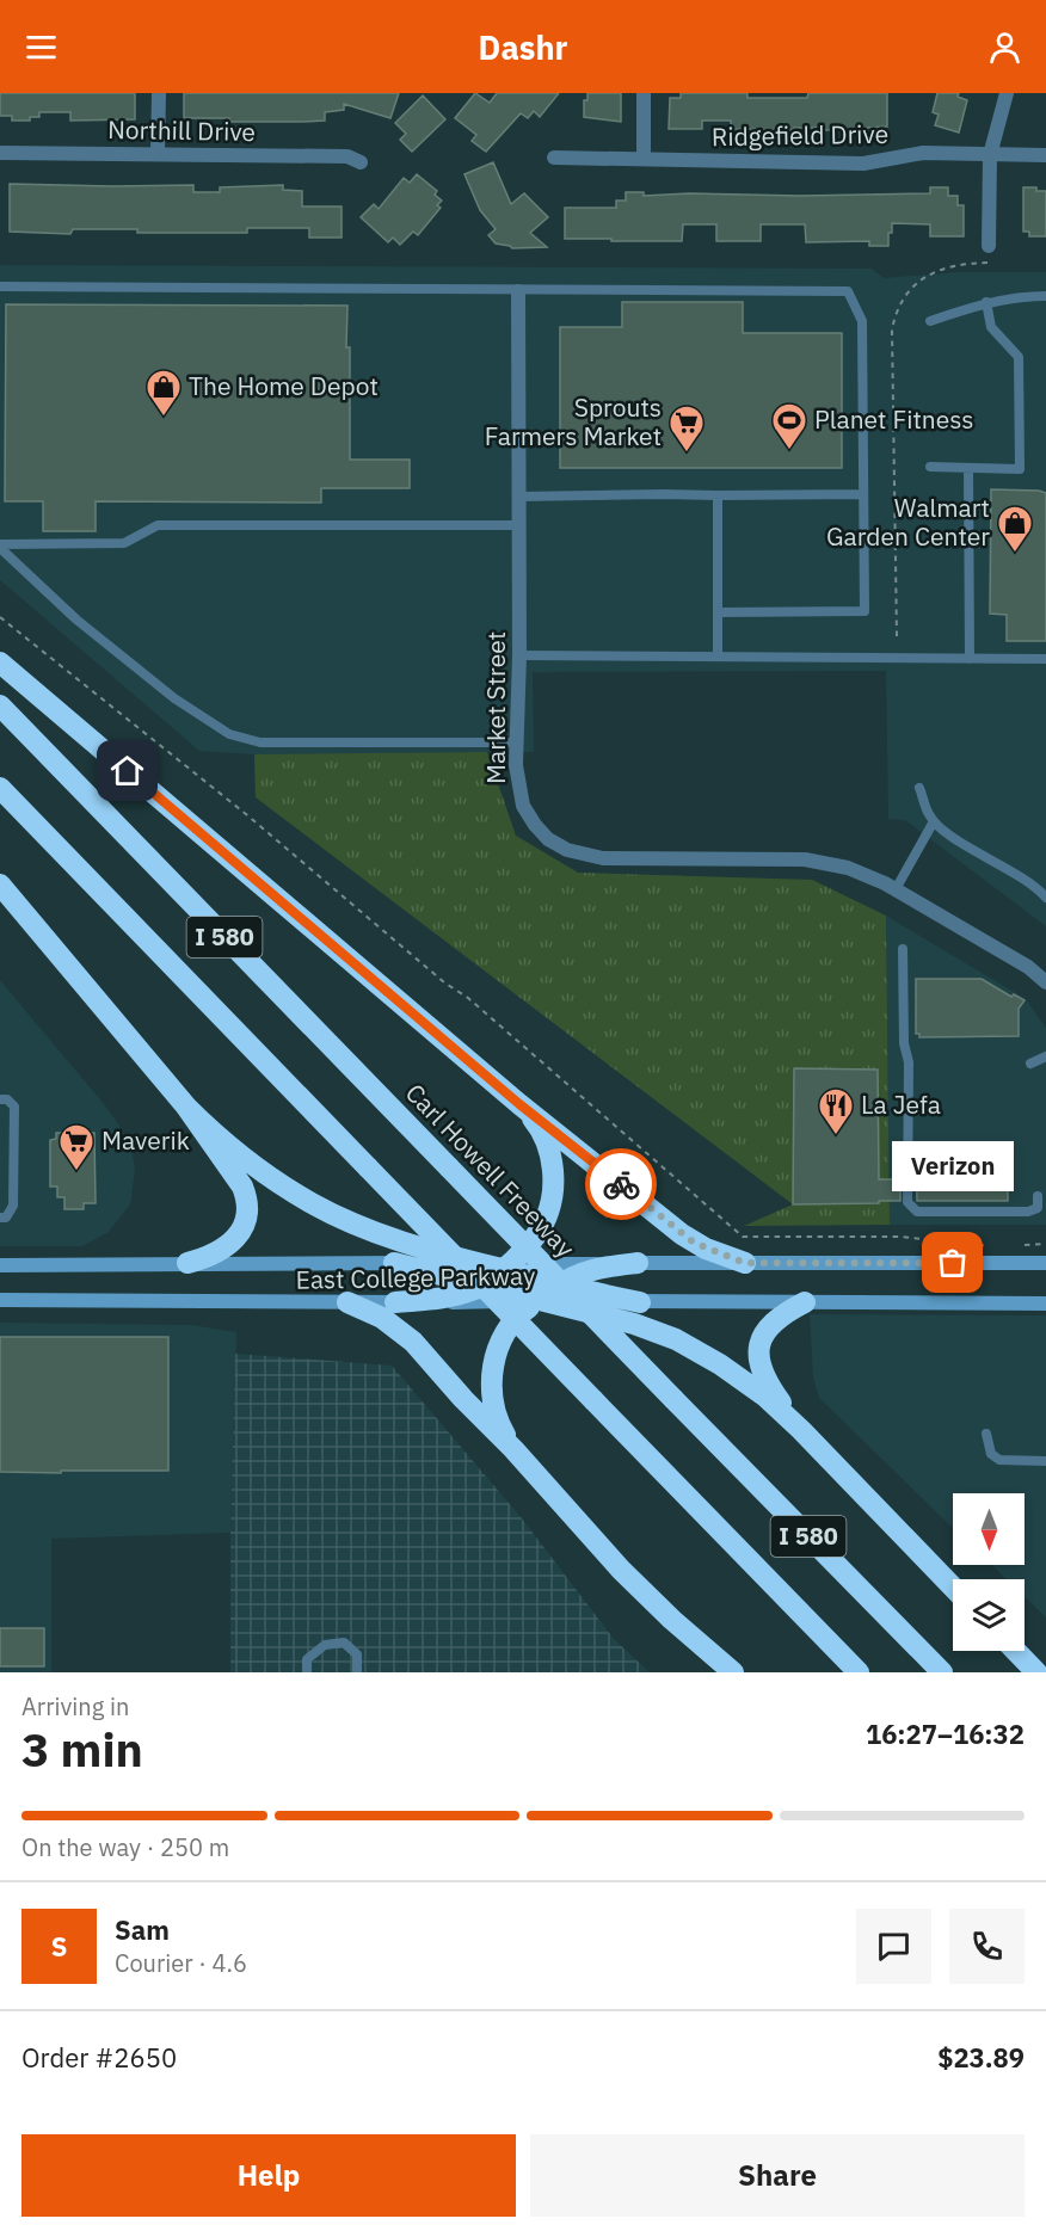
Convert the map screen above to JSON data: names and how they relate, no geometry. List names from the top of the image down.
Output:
{
  "streets": {
    "highway": ["I 580", "Carl Howell Freeway"],
    "main road": ["East College Parkway"],
    "street": ["Northill Drive", "Ridgefield Drive", "Market Street"]
  },
  "places": {
    "shop": ["The Home Depot", "Walmart Garden Center"],
    "sports": ["Planet Fitness"],
    "supermarket": ["Sprouts Farmers Market", "Maverik"],
    "restaurant": ["La Jefa"],
    "other": ["Verizon"]
  },
  "north": "bottom",
  "page": {
    "header": "Dashr",
    "bubble": "Verizon",
    "heading": ["3 min", "Arriving in", "16:27–16:32"],
    "panel": [
      "Sam",
      "Courier · 4.6",
      "Order #2650",
      "$23.89"
    ],
    "bar": "On the way · 250 m",
    "round": "S",
    "buttons": ["Help", "Share"]
  }
}
